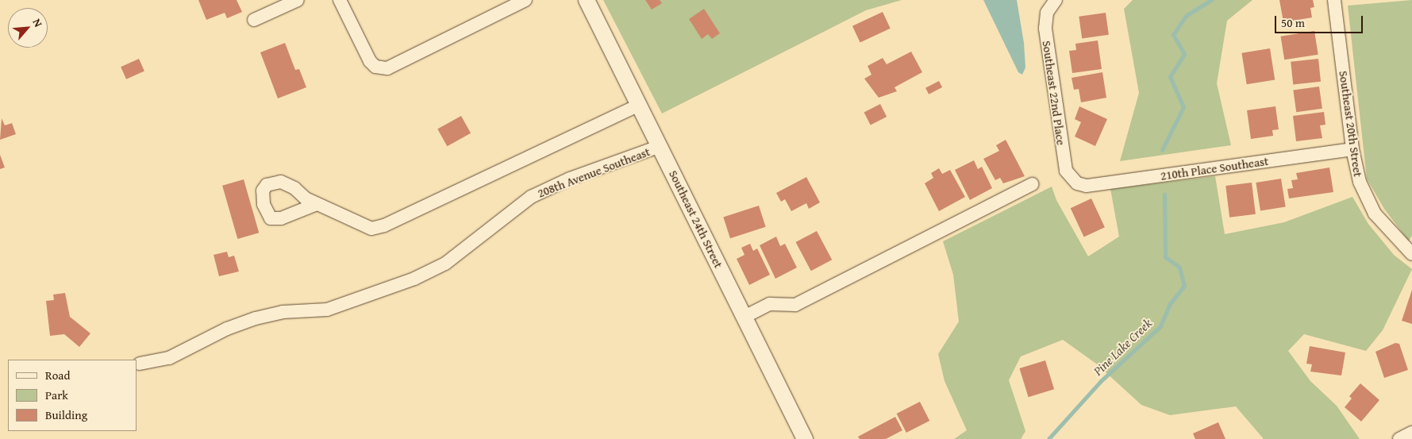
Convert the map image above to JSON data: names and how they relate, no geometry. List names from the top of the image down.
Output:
{
  "streets": {
    "street": [
      "Southeast 22nd Place",
      "Southeast 20th Street",
      "210th Place Southeast",
      "208th Avenue Southeast",
      "Southeast 24th Street"
    ]
  },
  "crossings": [
    ["Southeast 22nd Place", "210th Place Southeast"],
    ["Southeast 20th Street", "210th Place Southeast"],
    ["208th Avenue Southeast", "Southeast 24th Street"]
  ],
  "water": ["Pine Lake Creek"],
  "legend": ["Road", "Park", "Building"],
  "scale_bar": "50 m",
  "north": "top right"
}
